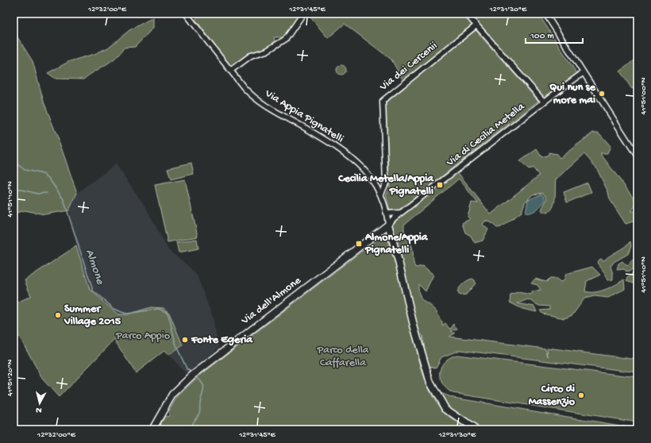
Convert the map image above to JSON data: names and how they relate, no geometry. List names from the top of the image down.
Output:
{
  "streets": {
    "main road": ["Via Appia Pignatelli", "Via dell'Almone"],
    "street": ["Via dei Cercenii", "Via di Cecilia Metella"]
  },
  "crossings": [
    ["Via dei Cercenii", "Via Appia Pignatelli"],
    ["Via Appia Pignatelli", "Via di Cecilia Metella"],
    ["Via Appia Pignatelli", "Via dell'Almone"],
    ["Via di Cecilia Metella", "Via dell'Almone"]
  ],
  "water": ["Almone"],
  "parks": ["Parco Appio", "Parco della Caffarella"],
  "places": {
    "other": [
      "Qui nun se more mai",
      "Summer Village 2015",
      "Fonte Egeria",
      "Circo di Massenzio"
    ],
    "transit": ["Cecilia Metella/Appia Pignatelli", "Almone/Appia Pignatelli"]
  },
  "scale_bar": "100 m",
  "north": "bottom",
  "coordinates": [
    "12°32'00\"E",
    "12°31'45\"E",
    "12°31'30\"E",
    "41°51'00\"N",
    "41°51'10\"N",
    "41°51'20\"N"
  ]
}
